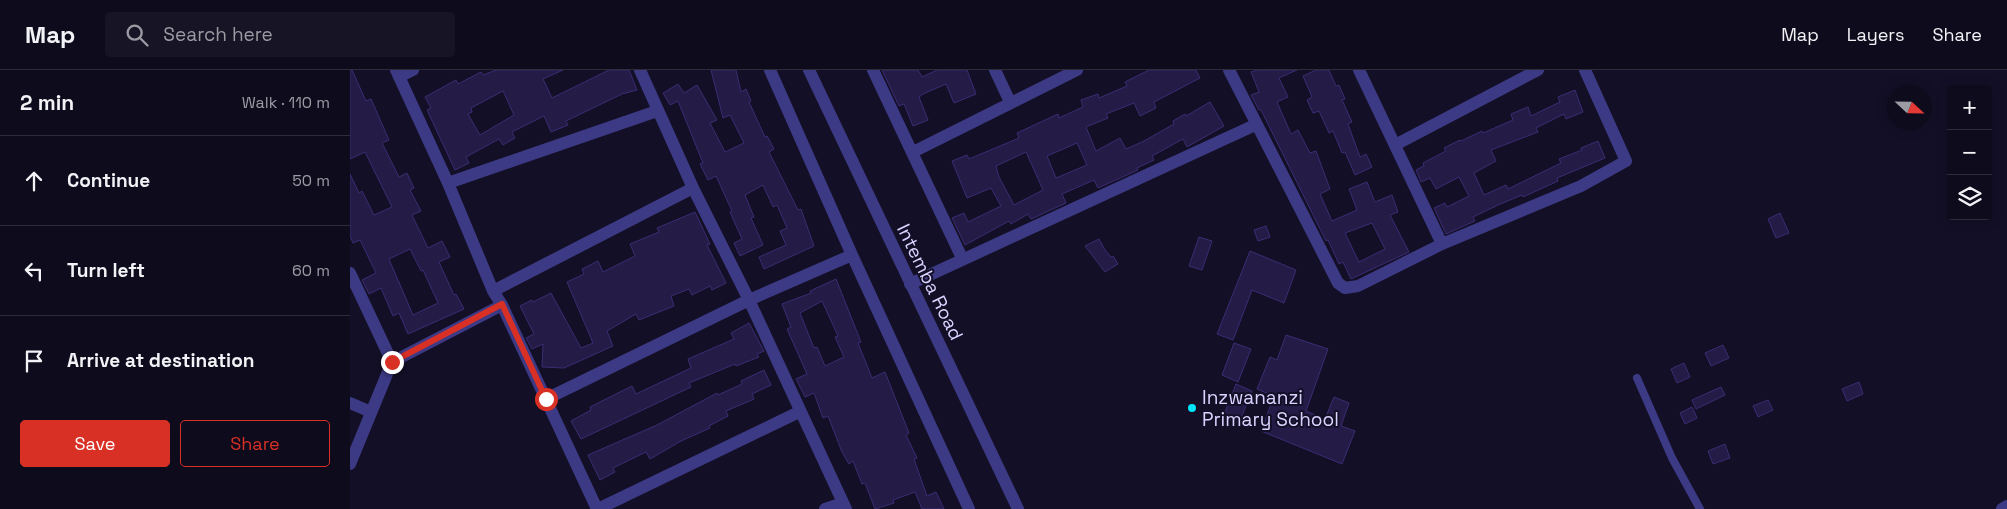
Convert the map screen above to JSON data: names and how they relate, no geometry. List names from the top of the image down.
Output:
{
  "streets": {
    "street": ["Intemba Road"]
  },
  "places": ["Inzwananzi Primary School"],
  "north": "right",
  "page": {
    "header": "Map",
    "search": "Search here",
    "nav": ["Map", "Layers", "Share"],
    "heading": ["2 min", "Walk · 110 m"],
    "map_buttons": ["+", "−"],
    "list": [
      ["Continue", "50 m"],
      ["Turn left", "60 m"],
      "Arrive at destination"
    ],
    "buttons": ["Save", "Share"]
  }
}
